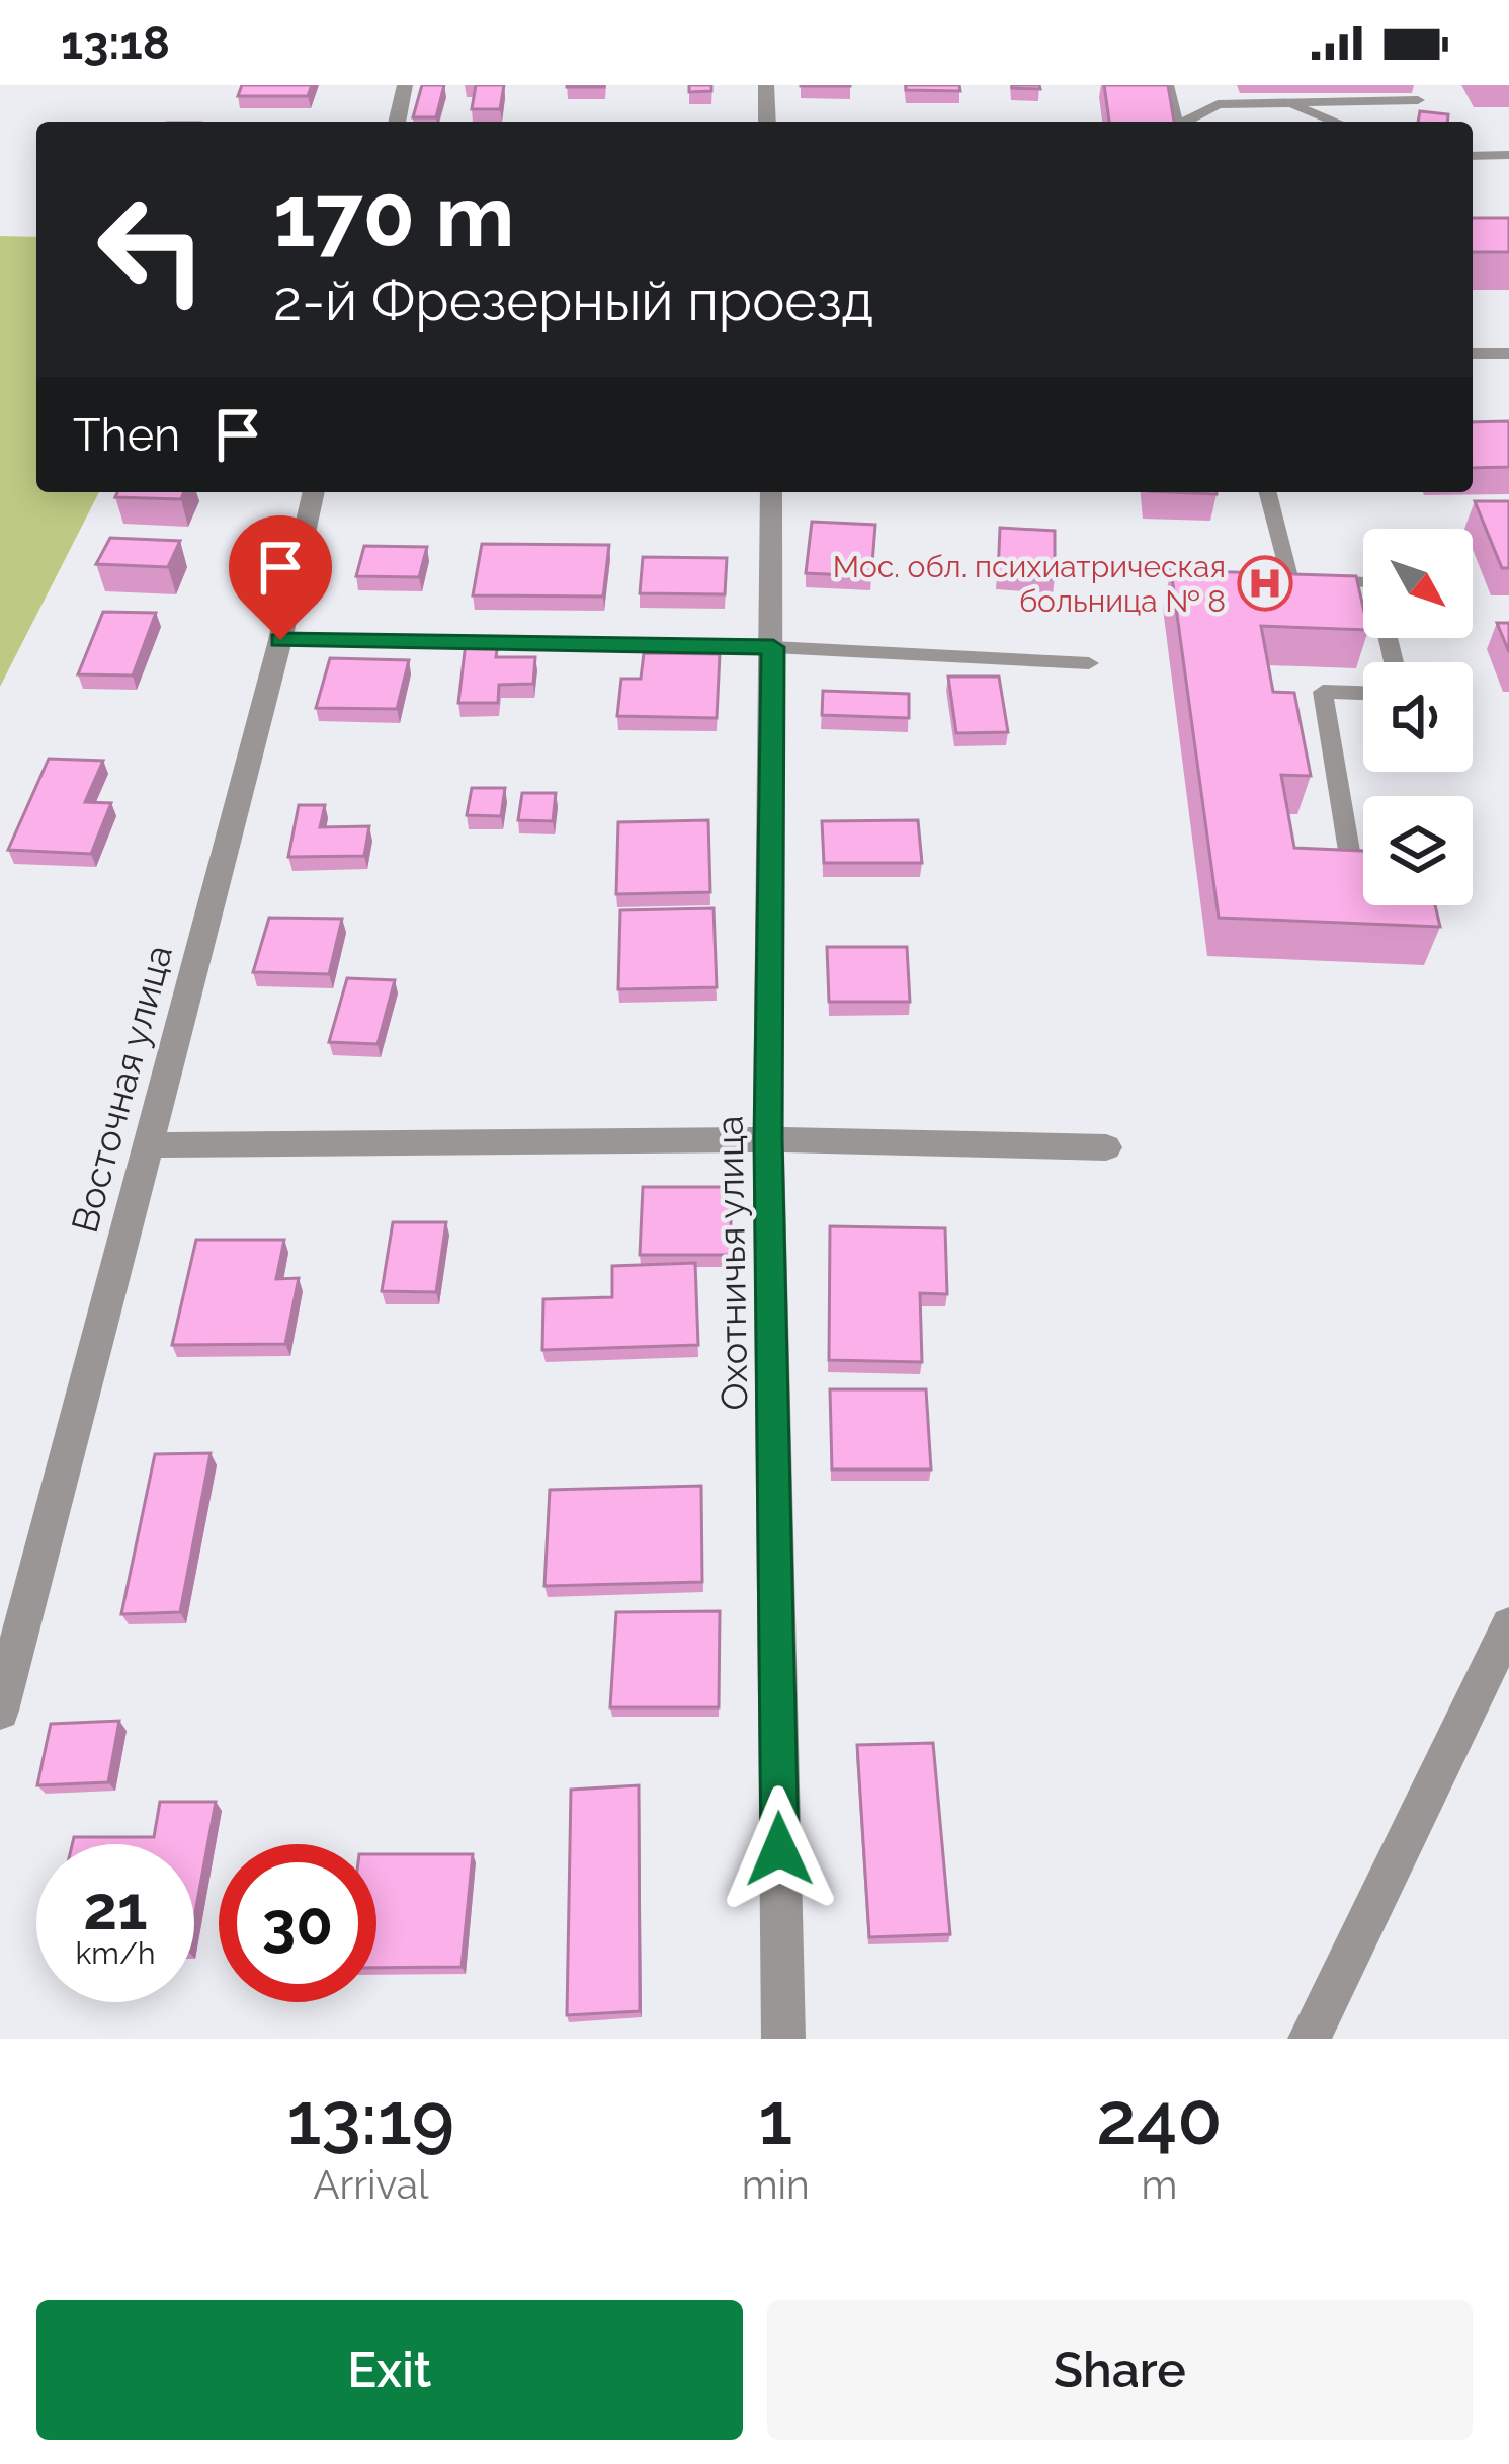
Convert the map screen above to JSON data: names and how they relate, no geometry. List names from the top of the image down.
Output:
{
  "streets": {
    "street": ["Восточная улица", "Охотничья улица"]
  },
  "places": {
    "hospital": ["Мос. обл. психиатрическая больница № 8"]
  },
  "north": "bottom right",
  "page": {
    "status": "13:18",
    "turn": ["170 m", "2-й Фрезерный проезд"],
    "then": "Then",
    "speed": "21 km/h",
    "limit": "30",
    "eta": [
      "13:19",
      "Arrival",
      "1",
      "min",
      "240",
      "m"
    ],
    "buttons": ["Exit", "Share"]
  }
}
